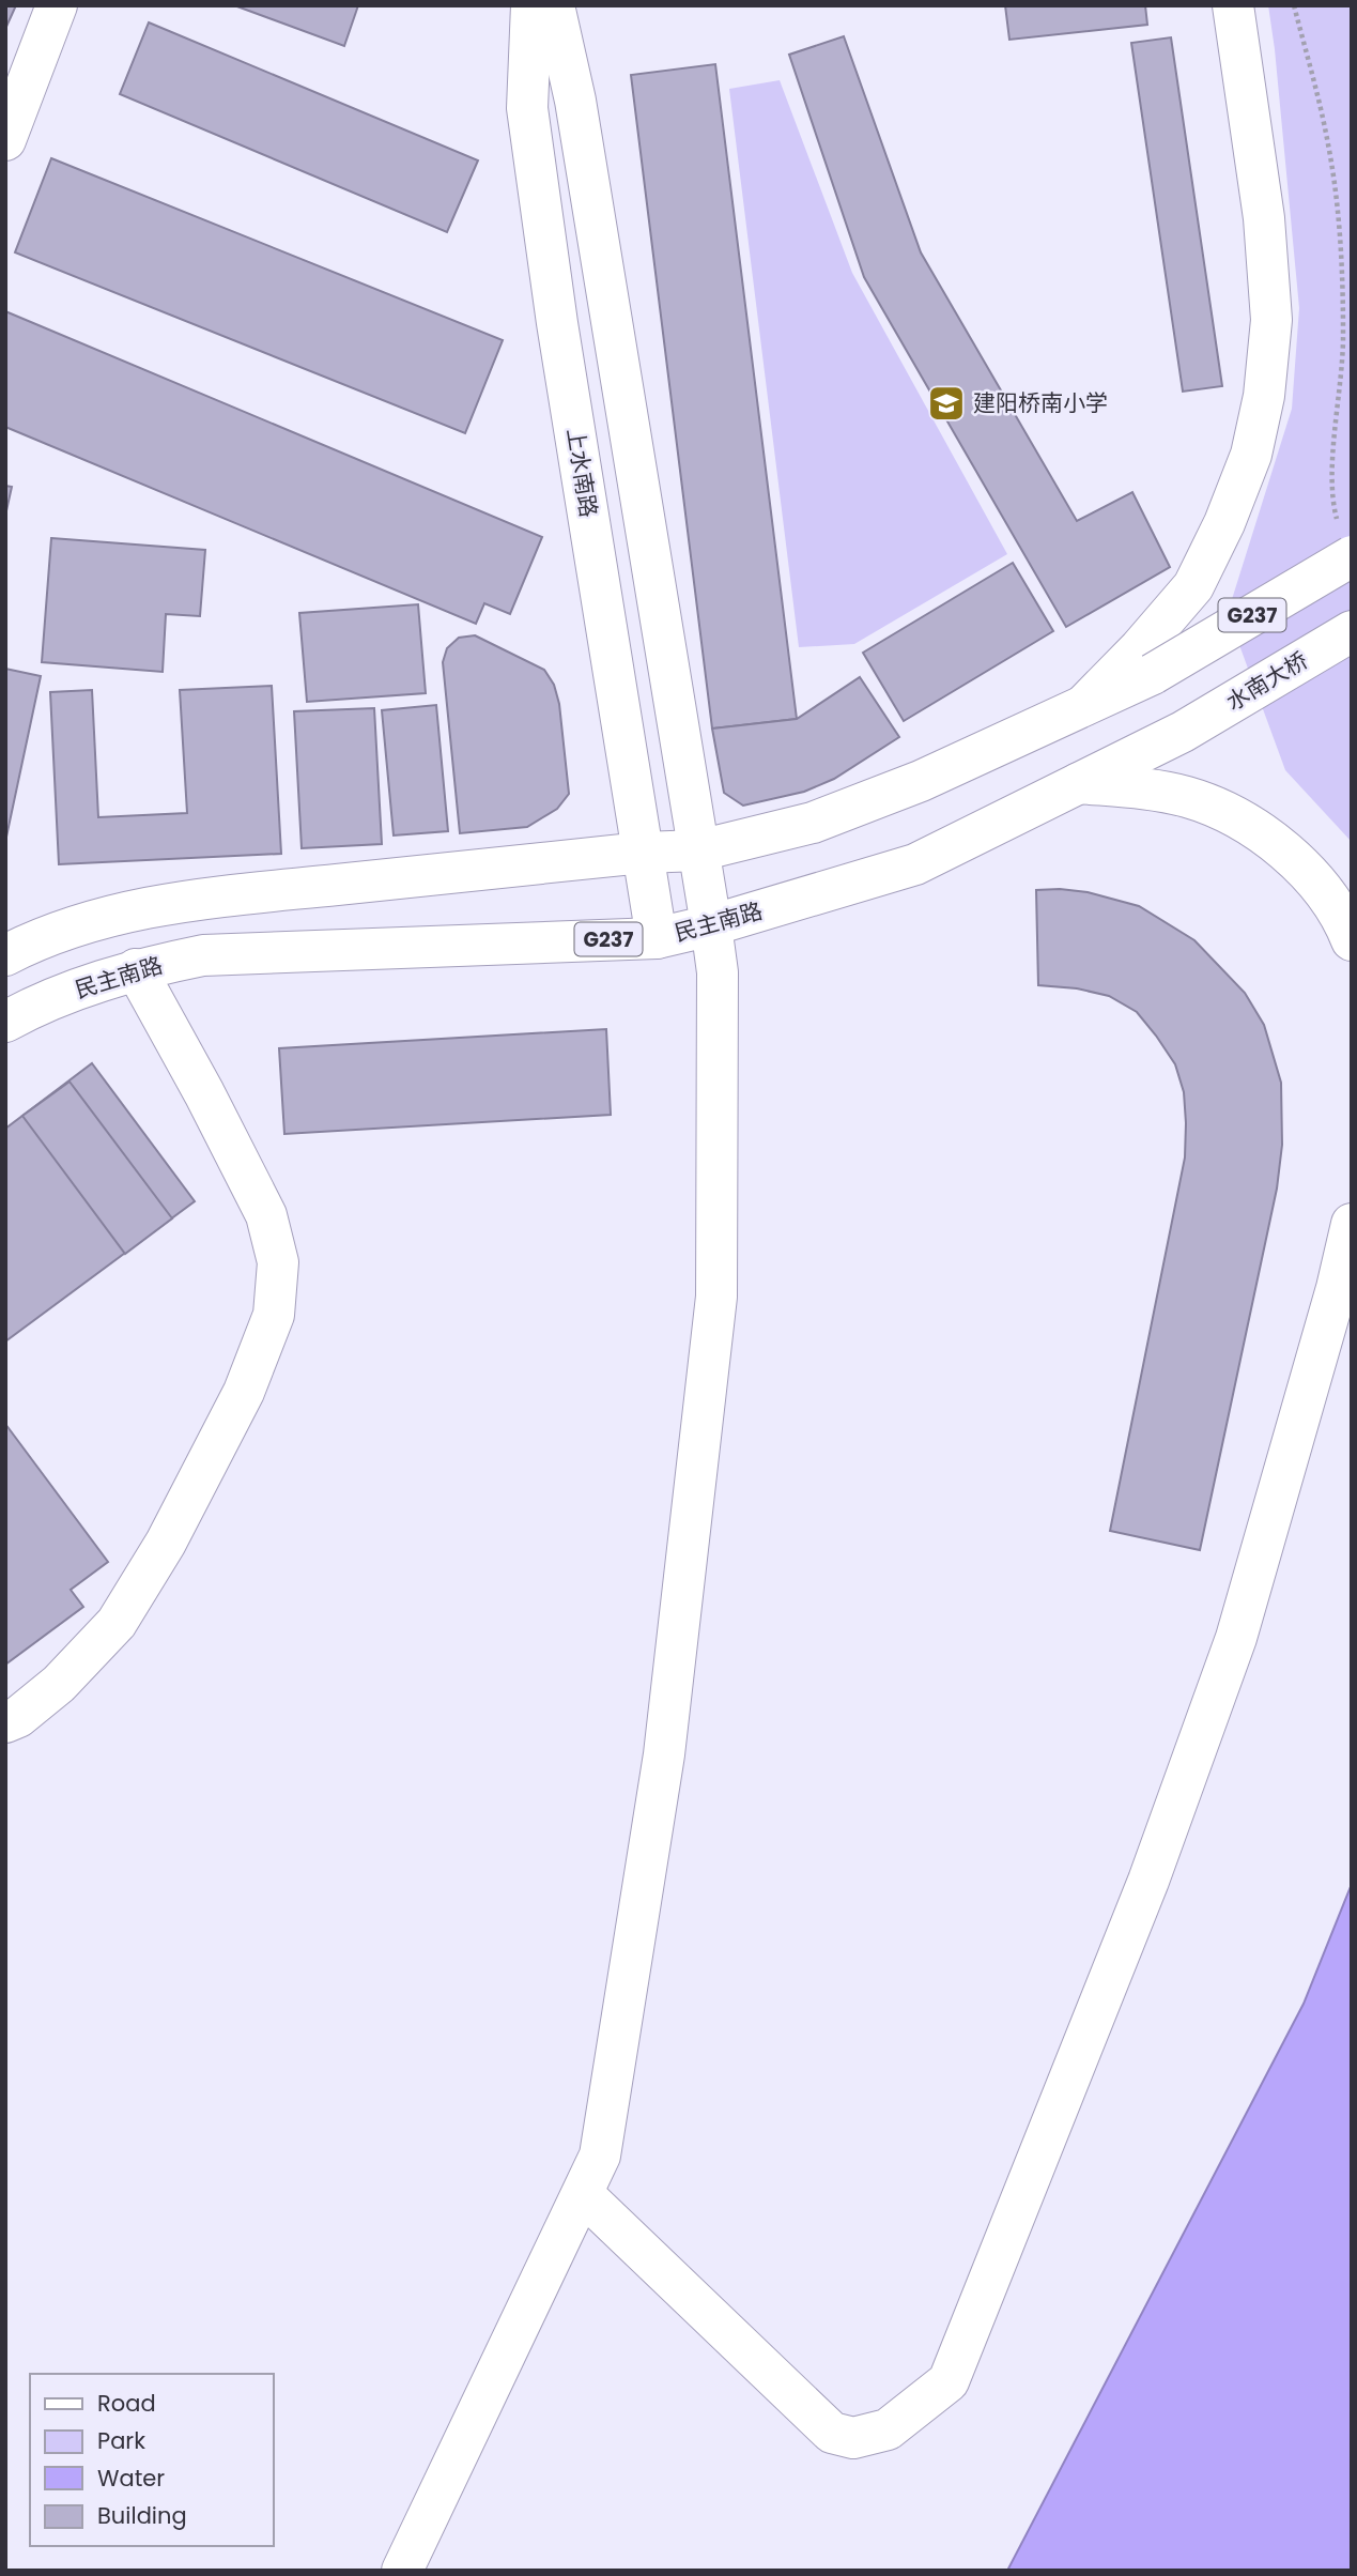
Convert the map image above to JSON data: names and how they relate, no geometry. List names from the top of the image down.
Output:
{
  "streets": {
    "main road": [
      "上水南路",
      "G237",
      "水南大桥",
      "民主南路"
    ]
  },
  "crossings": [
    ["上水南路", "G237"],
    ["上水南路", "民主南路"],
    ["水南大桥", "民主南路"]
  ],
  "places": {
    "school or university": ["建阳桥南小学"]
  },
  "legend": [
    "Road",
    "Park",
    "Water",
    "Building"
  ]
}
